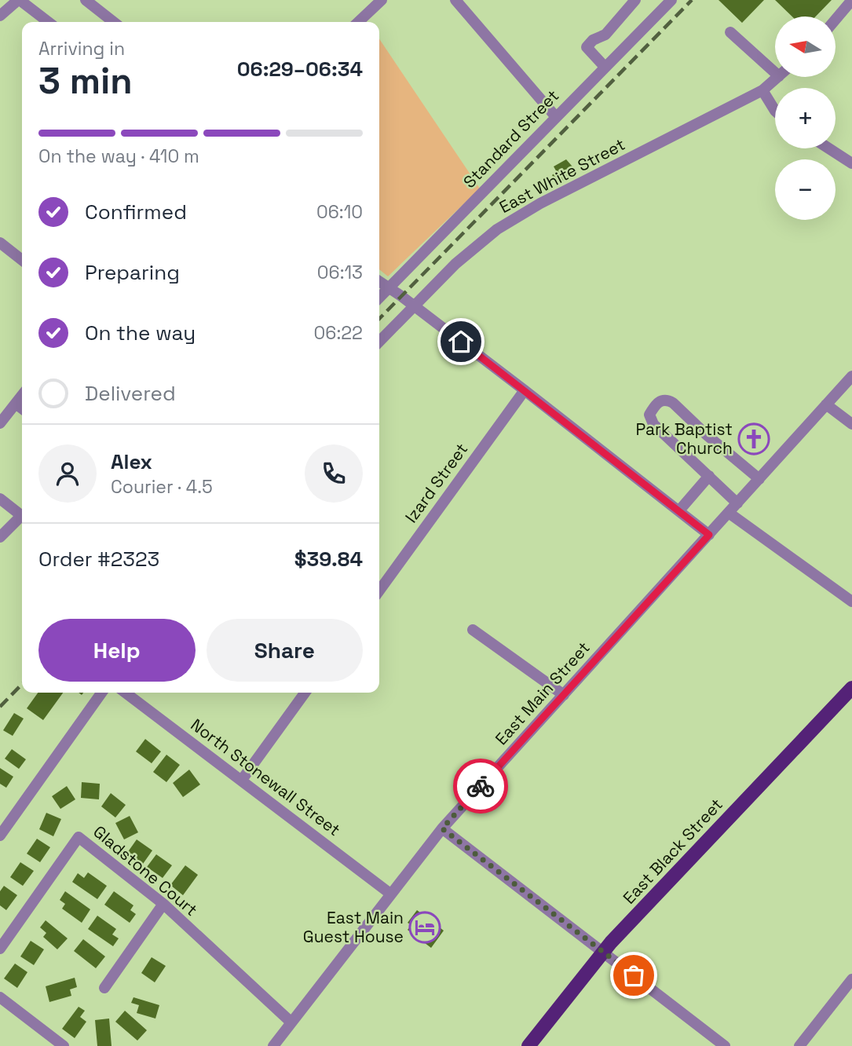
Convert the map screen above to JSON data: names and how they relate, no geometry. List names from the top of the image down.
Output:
{
  "streets": {
    "main road": ["East Black Street"],
    "street": [
      "Standard Street",
      "East White Street",
      "Izard Street",
      "East Main Street",
      "North Stonewall Street",
      "Gladstone Court"
    ]
  },
  "crossings": [
    ["East Main Street", "North Stonewall Street"],
    ["East Main Street", "Gladstone Court"]
  ],
  "places": {
    "church": ["Park Baptist Church"],
    "hotel": ["East Main Guest House"]
  },
  "north": "left",
  "page": {
    "map_buttons": ["+", "−"],
    "heading": ["3 min", "Arriving in", "06:29–06:34"],
    "panel": [
      "Alex",
      "Courier · 4.5",
      "Order #2323",
      "$39.84"
    ],
    "bar": "On the way · 410 m",
    "list": [
      ["Confirmed", "06:10"],
      ["Preparing", "06:13"],
      ["On the way", "06:22"],
      "Delivered"
    ],
    "buttons": ["Help", "Share"]
  }
}
